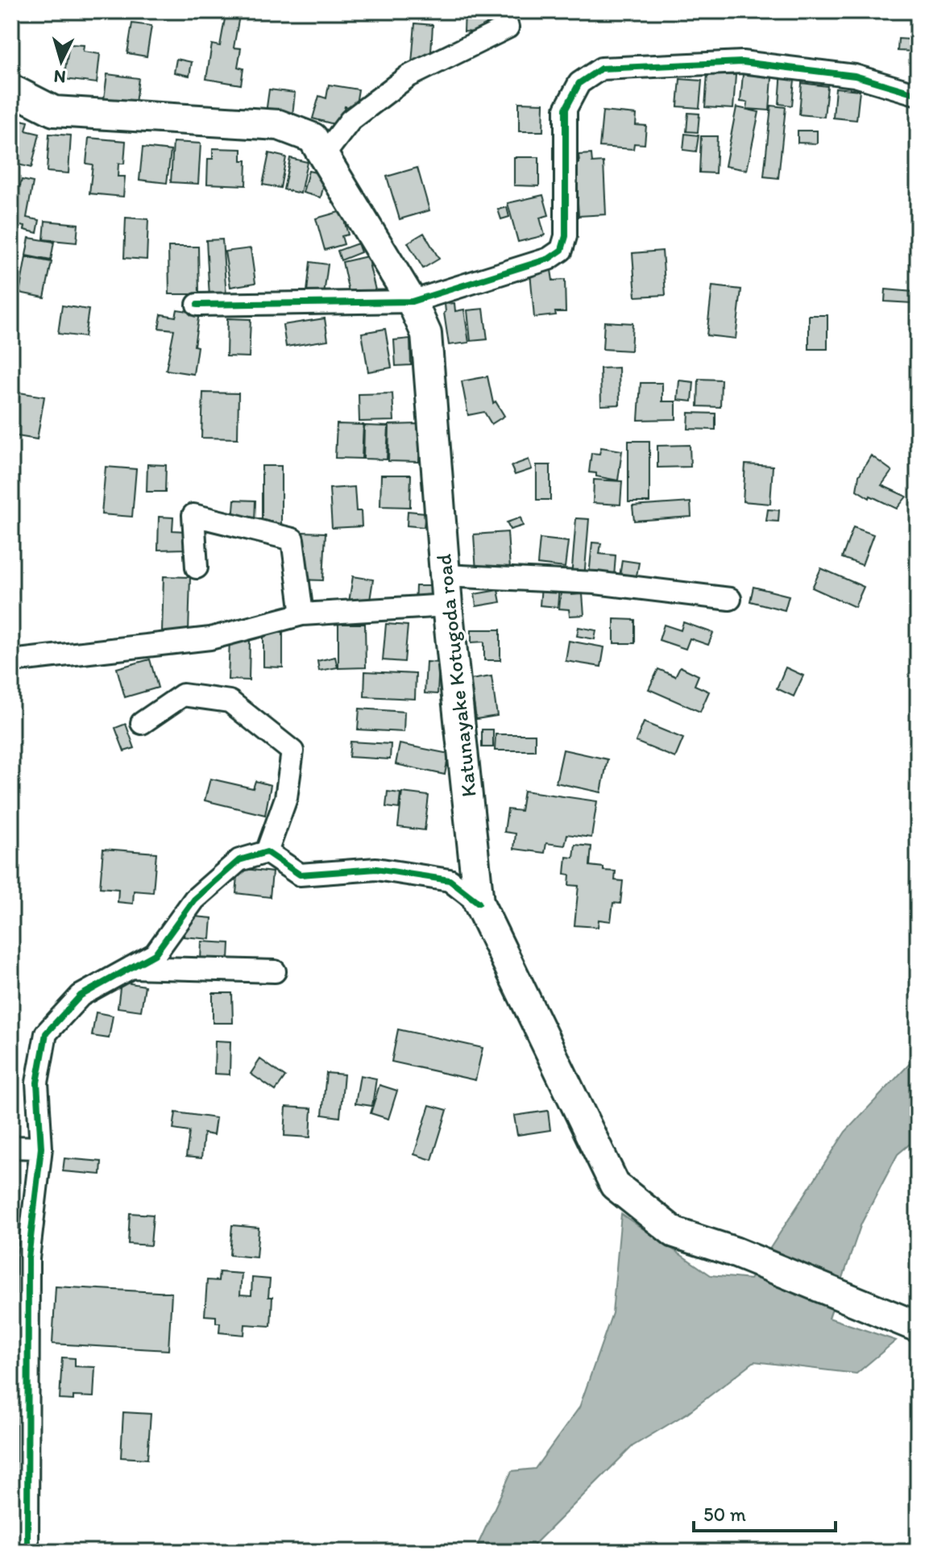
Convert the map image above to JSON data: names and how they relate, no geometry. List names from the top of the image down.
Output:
{
  "streets": {
    "main road": ["Katunayake Kotugoda road"]
  },
  "scale_bar": "50 m",
  "north": "bottom"
}
